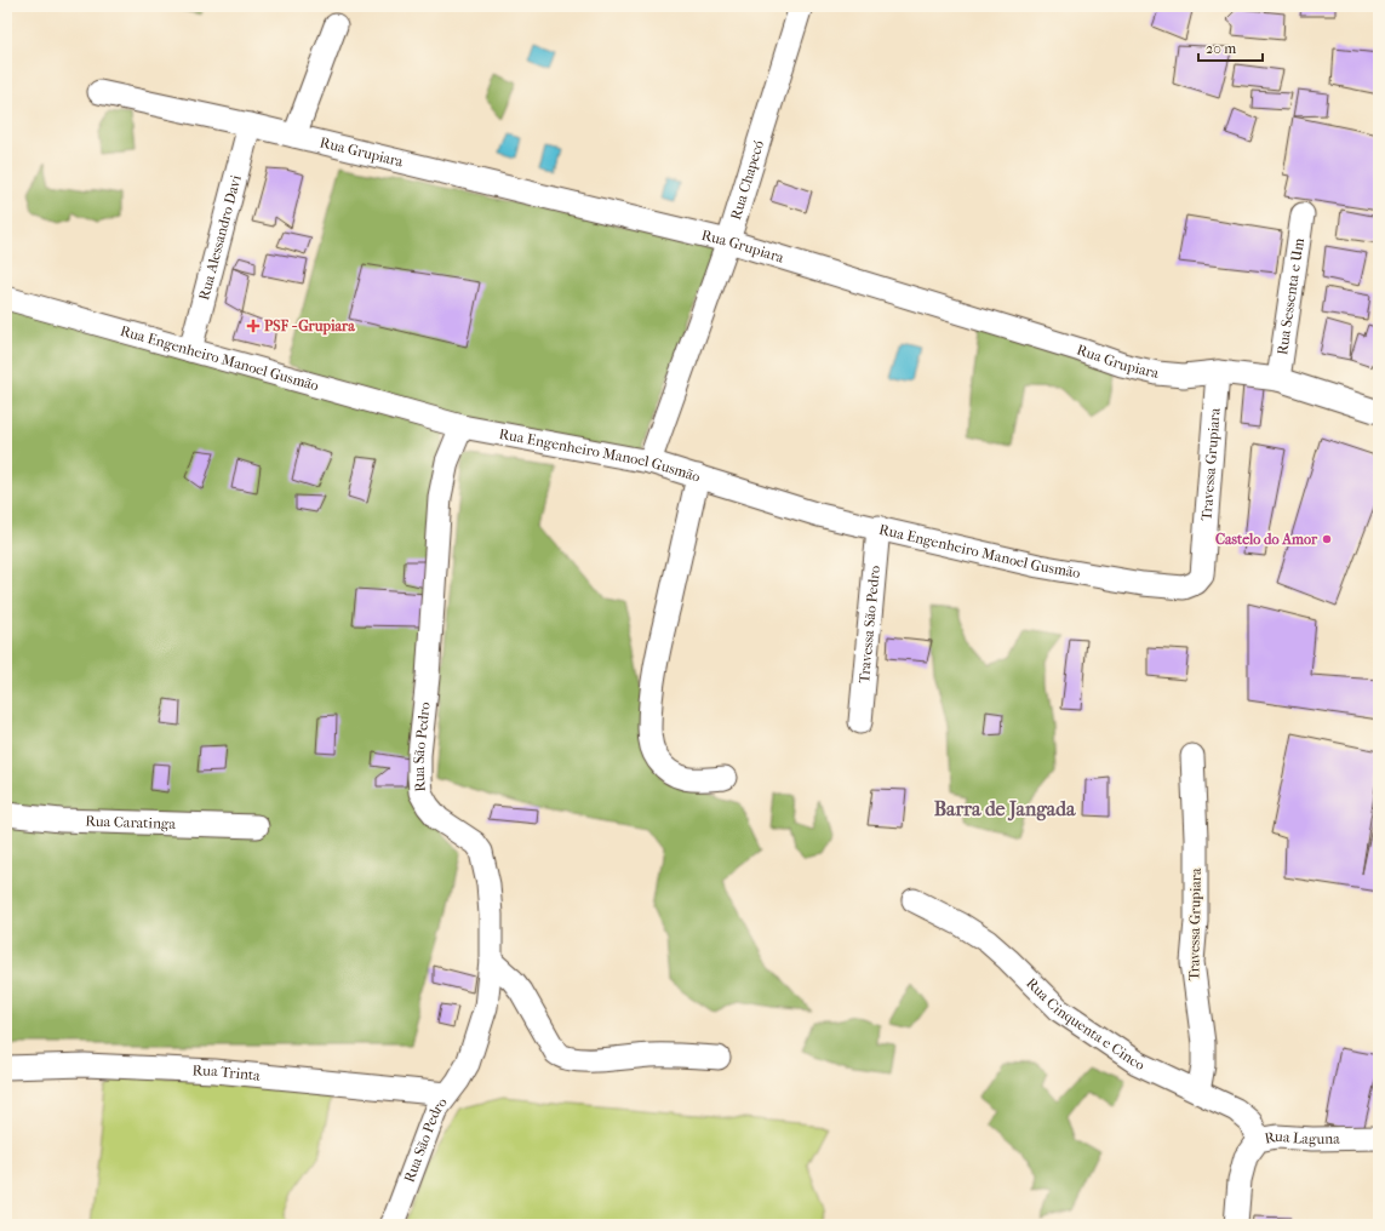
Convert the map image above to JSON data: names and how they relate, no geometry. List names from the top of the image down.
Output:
{
  "streets": {
    "street": [
      "Rua Grupiara",
      "Rua Chapecó",
      "Rua Alessandro Davi",
      "Rua Sessenta e Um",
      "Rua Engenheiro Manoel Gusmão",
      "Travessa Grupiara",
      "Travessa São Pedro",
      "Rua São Pedro",
      "Rua Caratinga",
      "Rua Cinquenta e Cinco",
      "Rua Trinta",
      "Rua Laguna"
    ]
  },
  "crossings": [
    ["Rua Grupiara", "Rua Chapecó"],
    ["Rua Grupiara", "Rua Alessandro Davi"],
    ["Rua Grupiara", "Rua Sessenta e Um"],
    ["Rua Grupiara", "Travessa Grupiara"],
    ["Rua Chapecó", "Rua Engenheiro Manoel Gusmão"],
    ["Rua Alessandro Davi", "Rua Engenheiro Manoel Gusmão"],
    ["Rua Engenheiro Manoel Gusmão", "Travessa Grupiara"],
    ["Rua Engenheiro Manoel Gusmão", "Travessa São Pedro"],
    ["Rua Engenheiro Manoel Gusmão", "Rua São Pedro"],
    ["Travessa Grupiara", "Rua Cinquenta e Cinco"],
    ["Rua São Pedro", "Rua Trinta"],
    ["Rua Cinquenta e Cinco", "Rua Laguna"]
  ],
  "districts": ["Barra de Jangada"],
  "places": {
    "health": ["PSF - Grupiara"],
    "other": ["Castelo do Amor"]
  },
  "scale_bar": "20 m"
}
